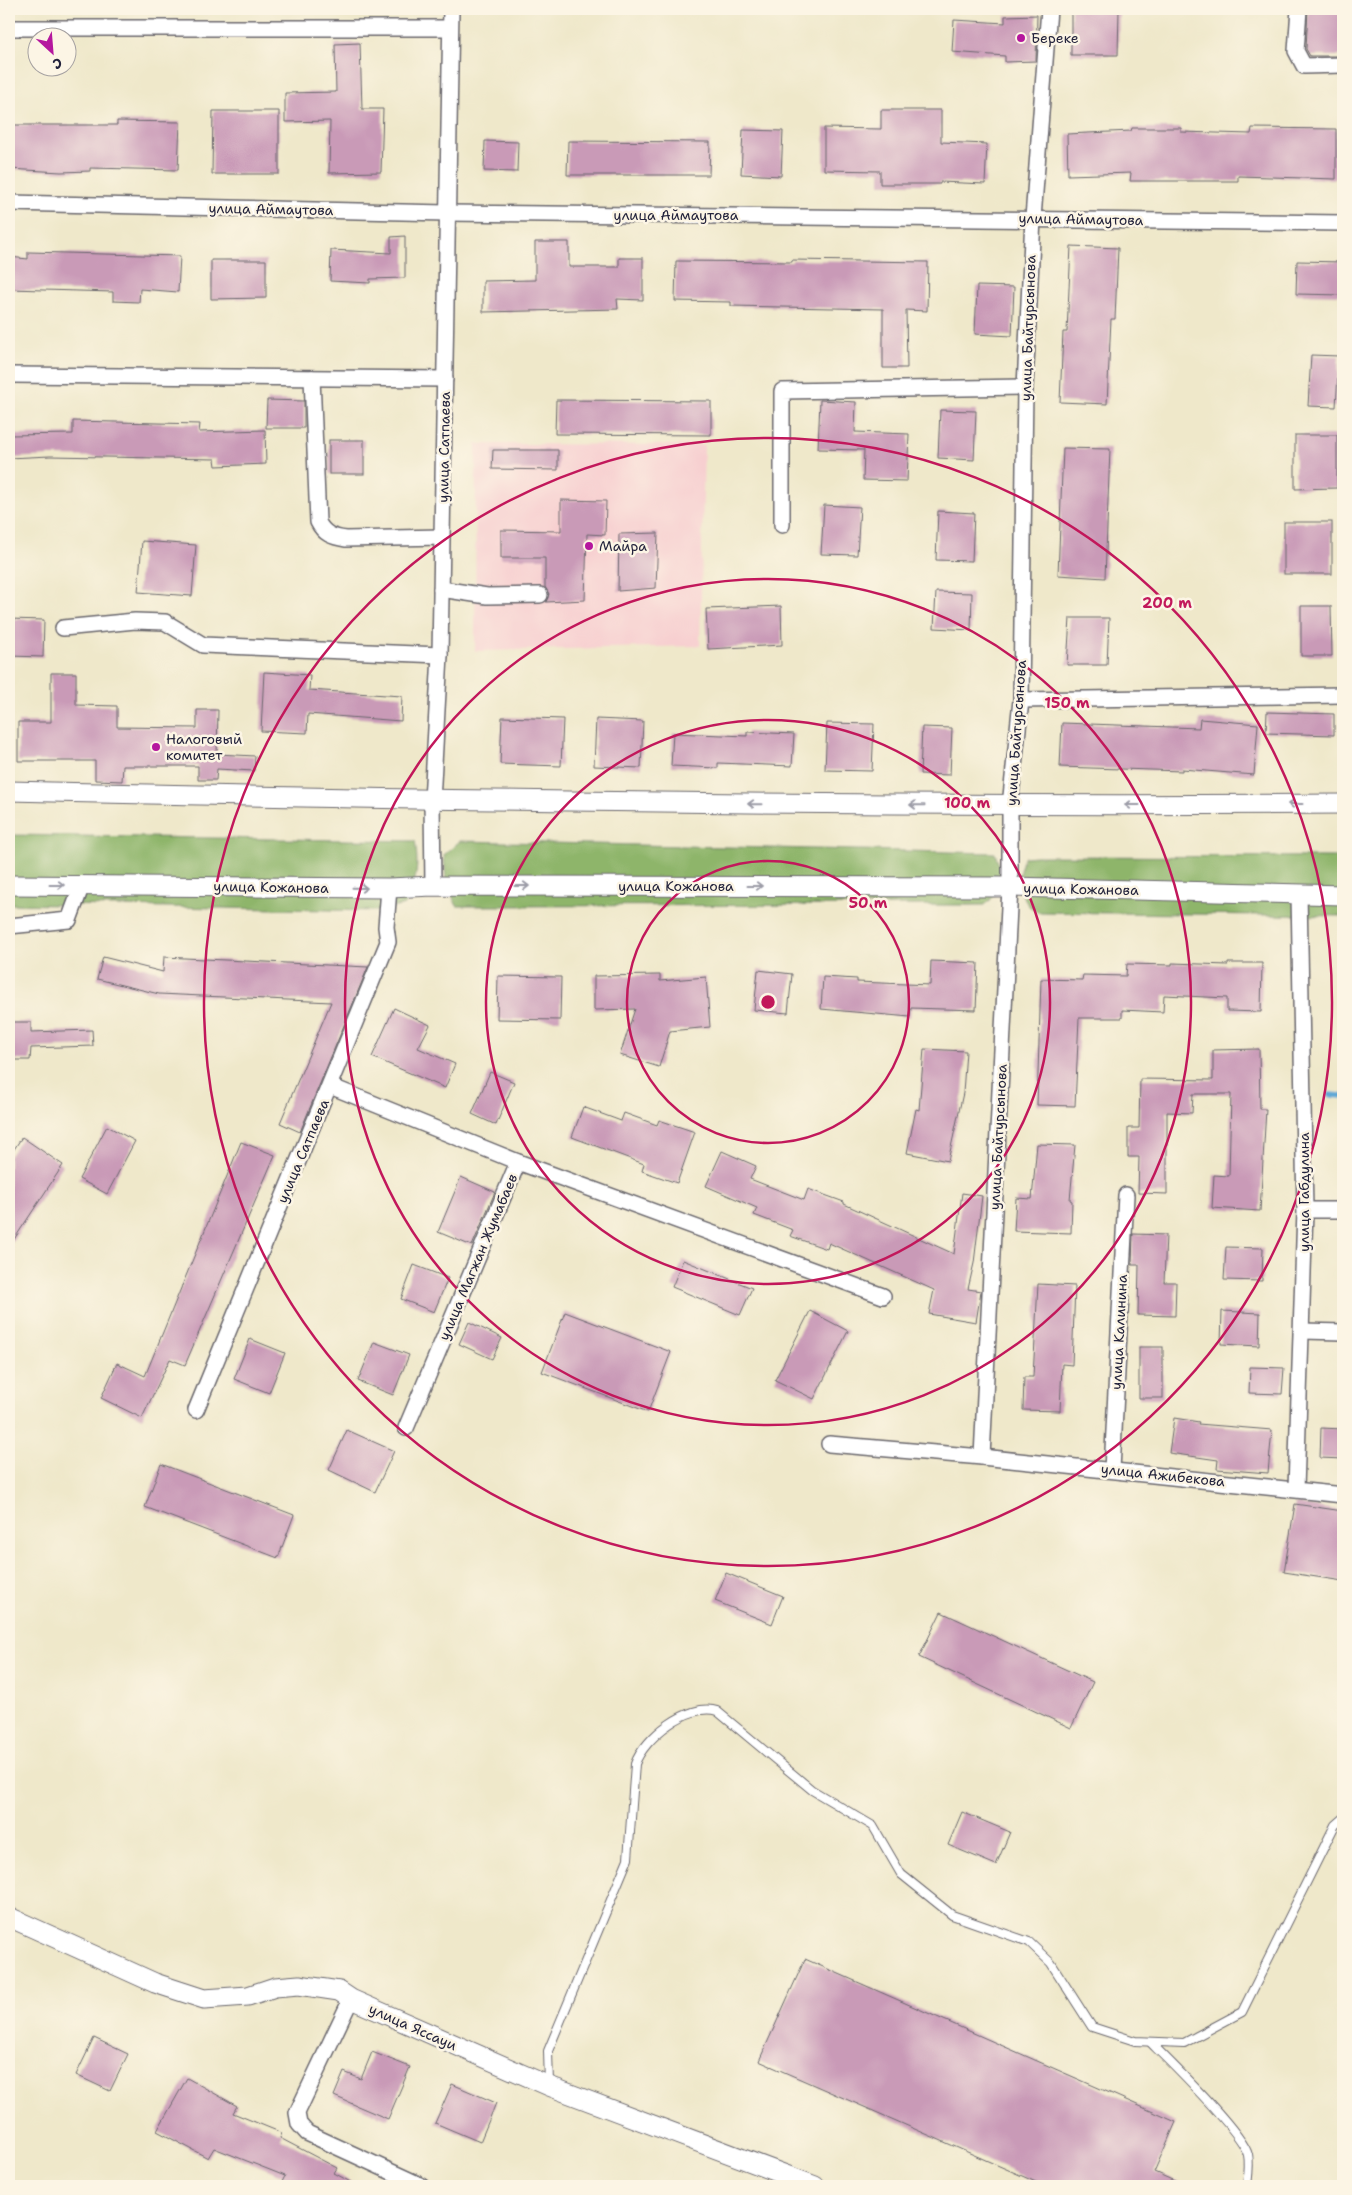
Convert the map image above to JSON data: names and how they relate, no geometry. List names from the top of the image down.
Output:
{
  "streets": {
    "street": [
      "улица Аймаутова",
      "улица Байтурсынова",
      "улица Сатпаева",
      "улица Кожанова",
      "улица Габдулина",
      "улица Магжан Жумабаев",
      "улица Калинина",
      "улица Ажибекова",
      "улица Яссауи"
    ]
  },
  "crossings": [
    ["улица Аймаутова", "улица Байтурсынова"],
    ["улица Аймаутова", "улица Сатпаева"],
    ["улица Байтурсынова", "улица Кожанова"],
    ["улица Байтурсынова", "улица Ажибекова"],
    ["улица Сатпаева", "улица Кожанова"],
    ["улица Сатпаева", "улица Магжан Жумабаев"],
    ["улица Кожанова", "улица Габдулина"],
    ["улица Габдулина", "улица Ажибекова"],
    ["улица Калинина", "улица Ажибекова"]
  ],
  "places": ["Береке", "Майра", "Налоговый комитет"],
  "north": "bottom right",
  "rings": [
    "200 m",
    "150 m",
    "100 m",
    "50 m"
  ]
}
